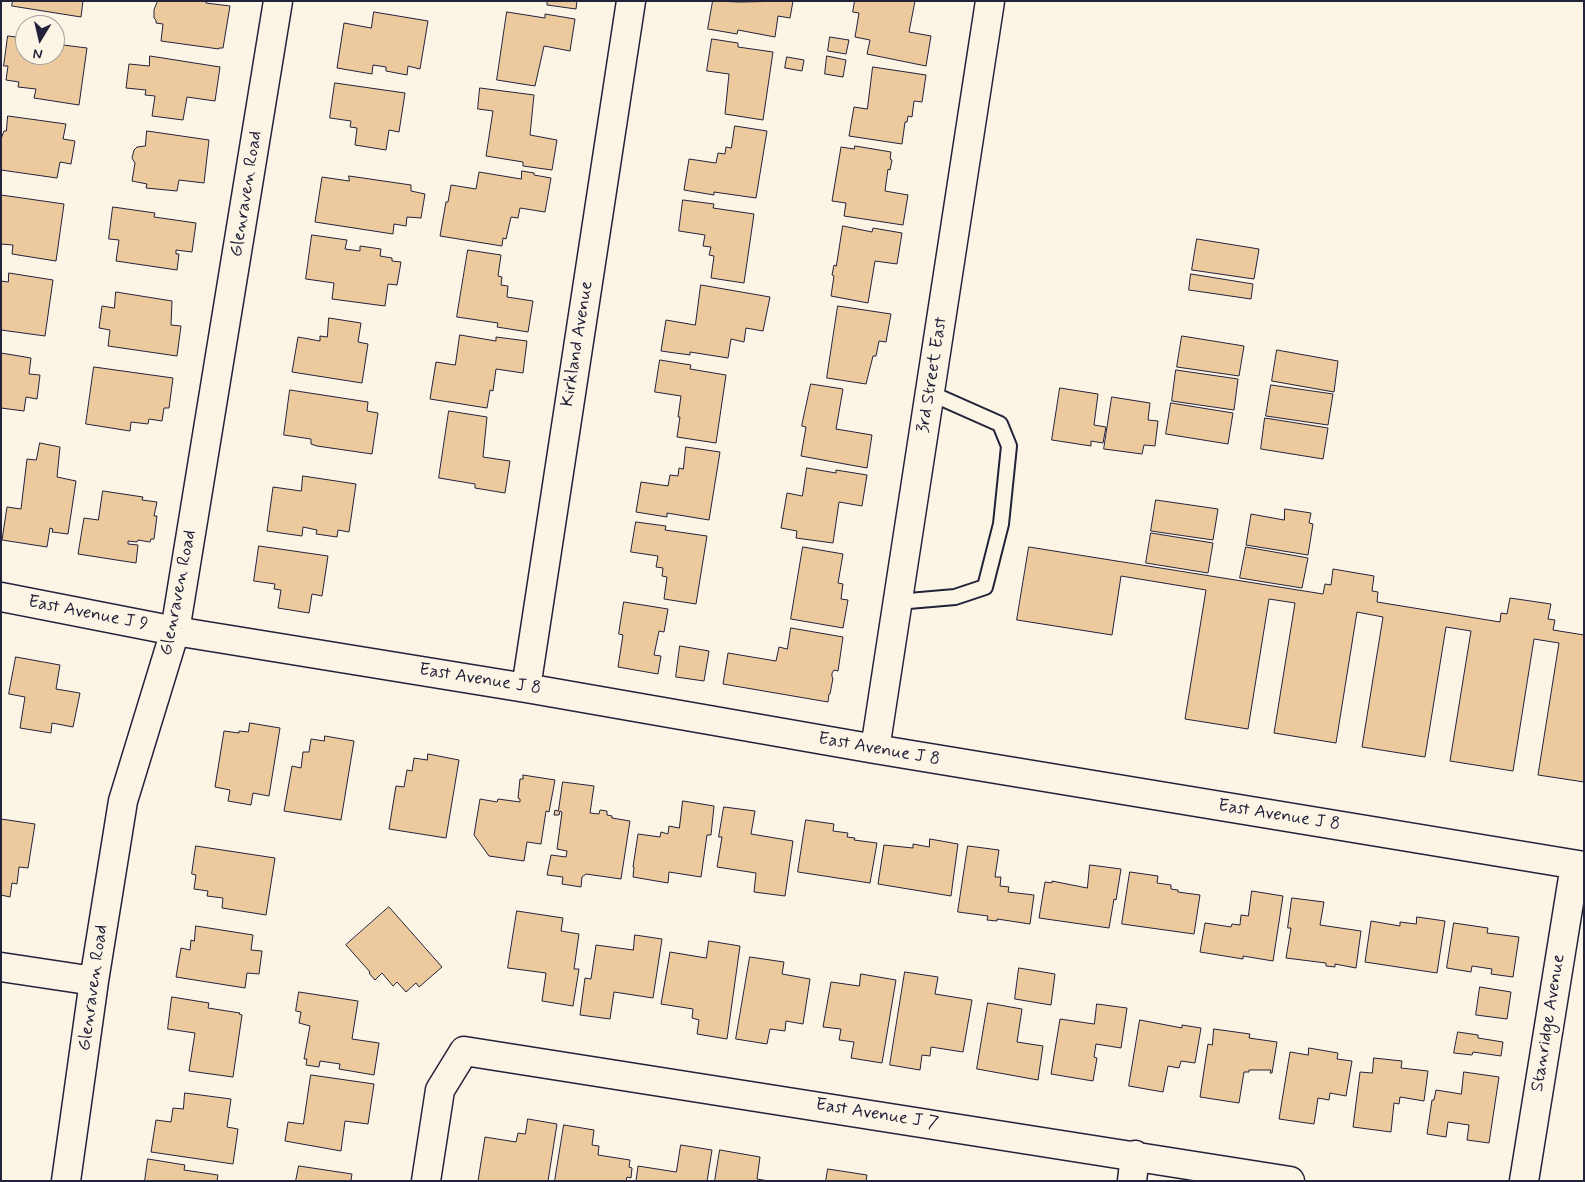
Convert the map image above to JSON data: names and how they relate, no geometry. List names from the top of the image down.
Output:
{
  "streets": {
    "street": [
      "Glenraven Road",
      "Kirkland Avenue",
      "3rd Street East",
      "East Avenue J 9",
      "East Avenue J 8",
      "Stanridge Avenue",
      "East Avenue J 7"
    ]
  },
  "crossings": [
    ["Glenraven Road", "East Avenue J 9"],
    ["Glenraven Road", "East Avenue J 8"],
    ["Kirkland Avenue", "East Avenue J 8"],
    ["3rd Street East", "East Avenue J 8"],
    ["East Avenue J 9", "East Avenue J 8"],
    ["East Avenue J 8", "Stanridge Avenue"]
  ],
  "north": "bottom"
}
